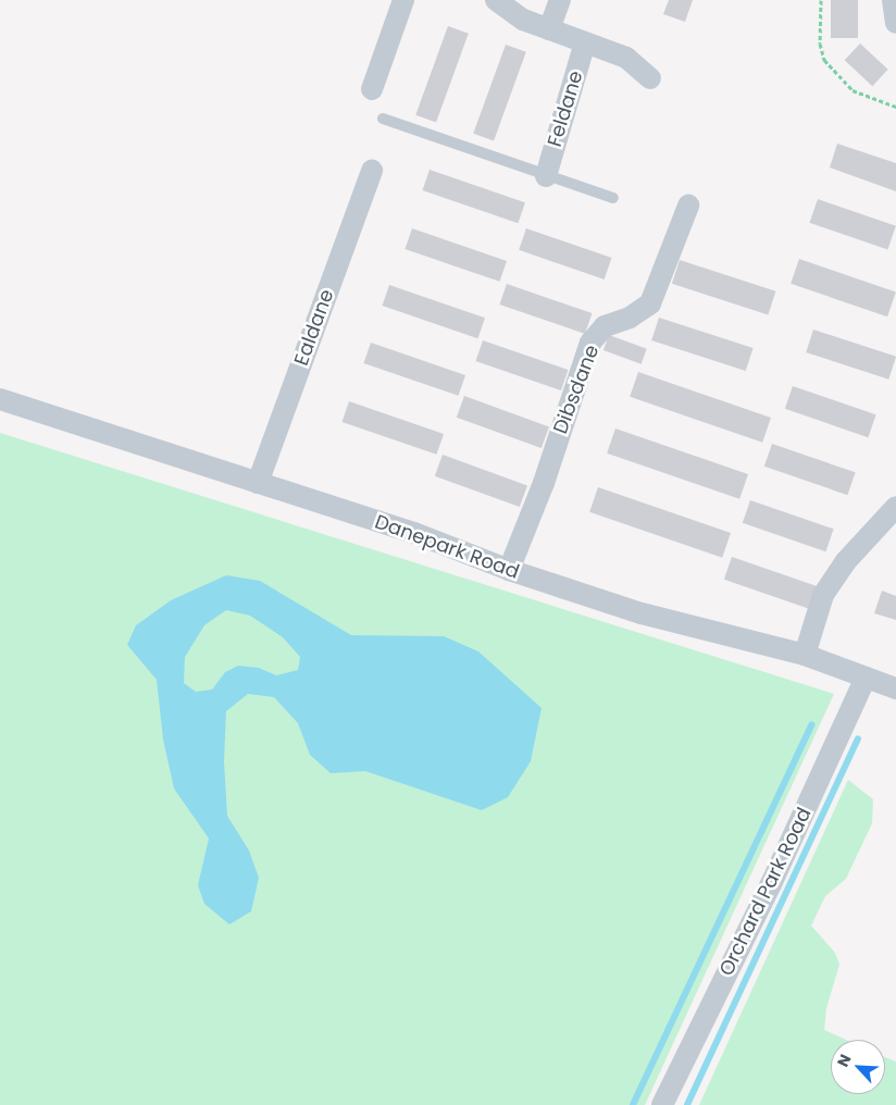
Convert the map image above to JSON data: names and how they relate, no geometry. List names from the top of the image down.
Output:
{
  "streets": {
    "street": [
      "Feldane",
      "Ealdane",
      "Dibsdane",
      "Danepark Road",
      "Orchard Park Road"
    ]
  },
  "crossings": [
    ["Ealdane", "Danepark Road"],
    ["Dibsdane", "Danepark Road"],
    ["Danepark Road", "Orchard Park Road"]
  ],
  "north": "top left"
}
